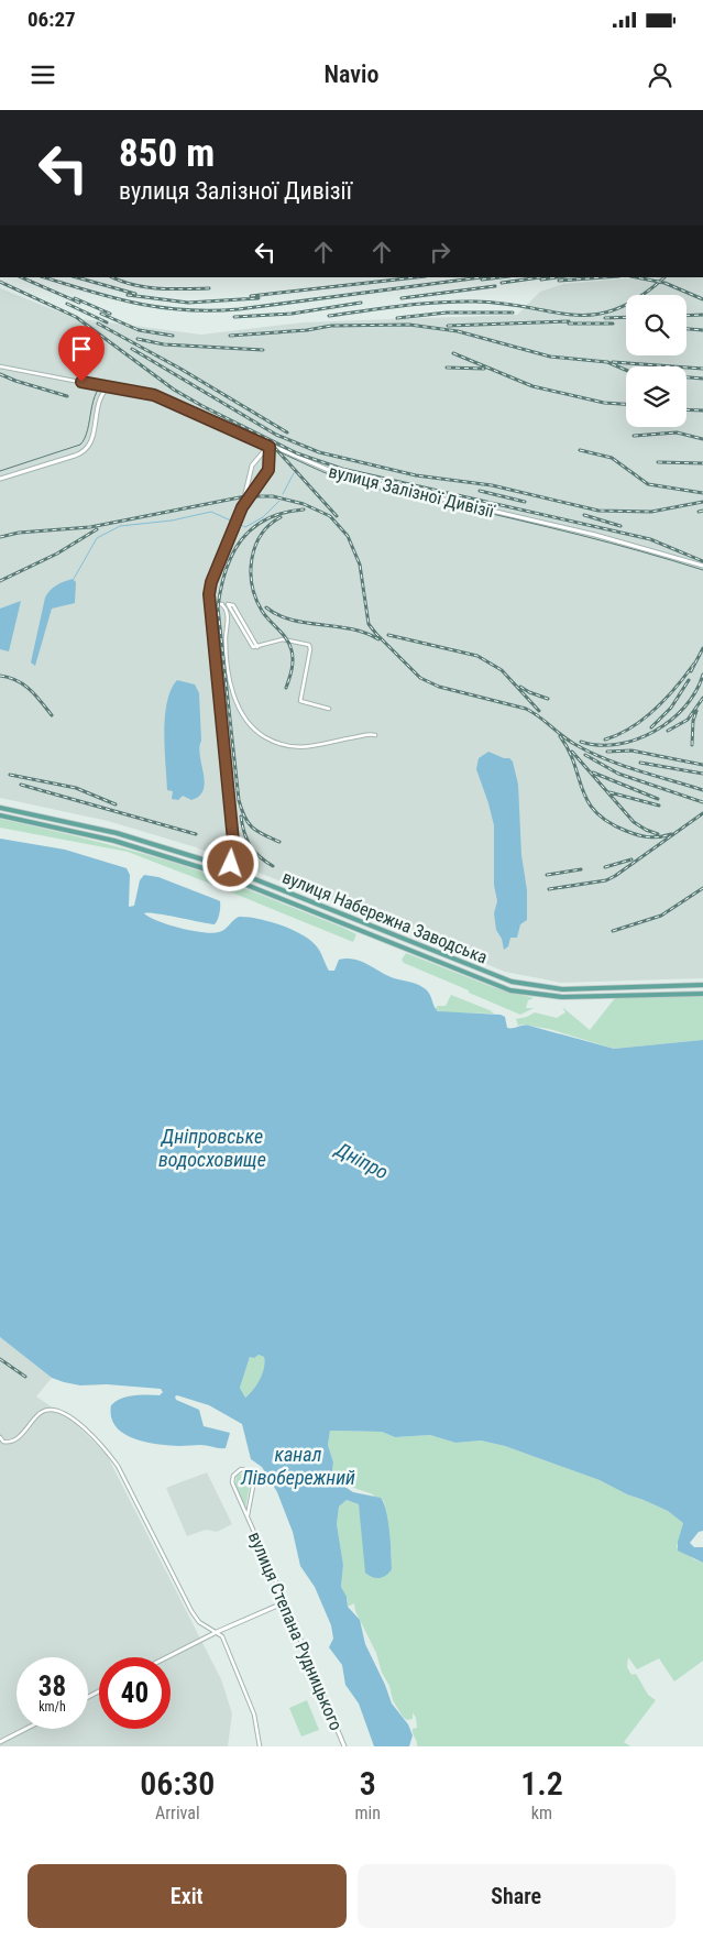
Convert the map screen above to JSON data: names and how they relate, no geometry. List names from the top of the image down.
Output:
{
  "streets": {
    "main road": ["вулиця Набережна Заводська"],
    "street": ["вулиця Залізної Дивізії", "вулиця Степана Рудницького"]
  },
  "water": ["Дніпровське водосховище", "Дніпро", "канал Лівобережний"],
  "page": {
    "status": "06:27",
    "header": "Navio",
    "turn": ["850 m", "вулиця Залізної Дивізії"],
    "speed": "38 km/h",
    "limit": "40",
    "eta": [
      "06:30",
      "Arrival",
      "3",
      "min",
      "1.2",
      "km"
    ],
    "buttons": ["Exit", "Share"]
  }
}
